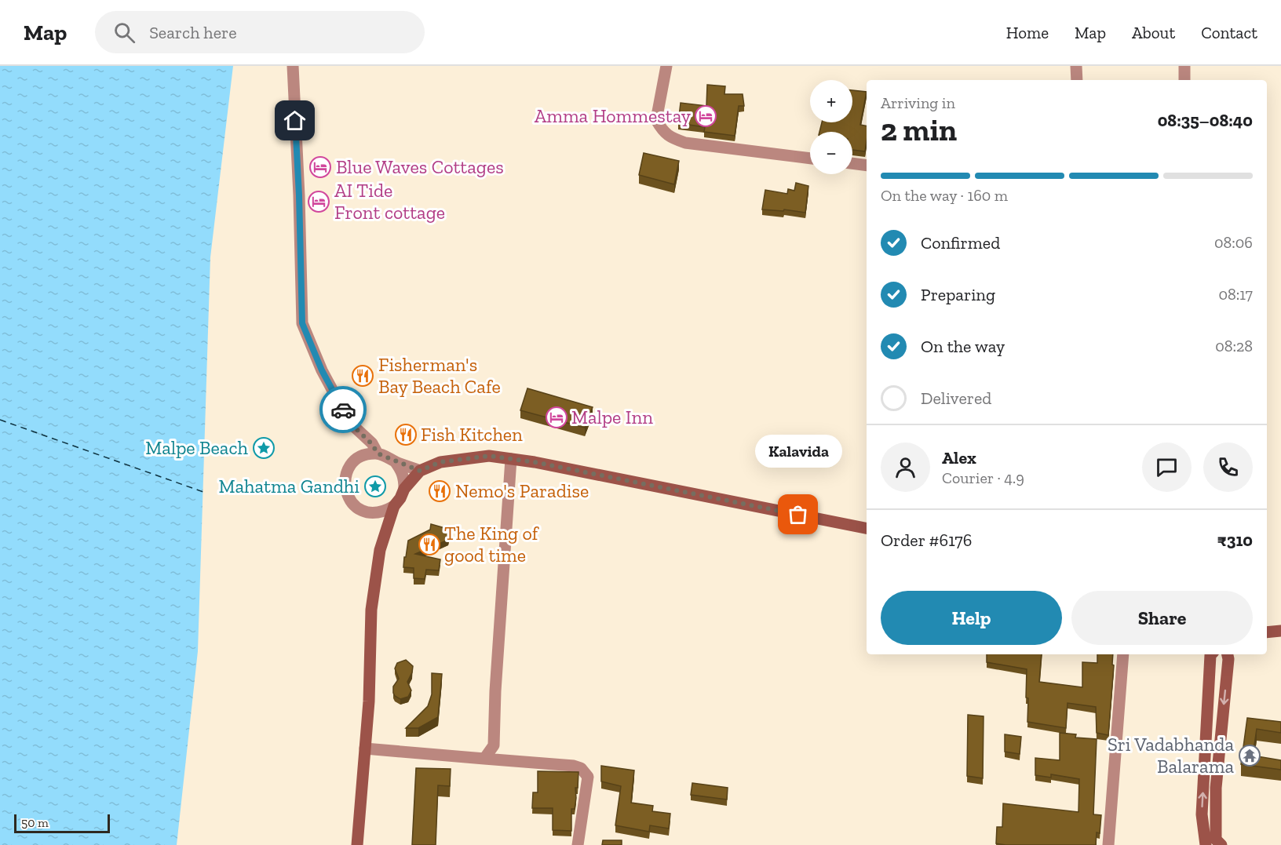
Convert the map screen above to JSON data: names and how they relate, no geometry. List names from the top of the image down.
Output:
{
  "places": {
    "hotel": [
      "Amma Hommestay",
      "Blue Waves Cottages",
      "AI Tide Front cottage",
      "Malpe Inn"
    ],
    "restaurant": [
      "Fisherman's Bay Beach Cafe",
      "Fish Kitchen",
      "Nemo's Paradise",
      "The King of good time"
    ],
    "place": ["Malpe Beach", "Mahatma Gandhi"],
    "other": ["Kalavida"],
    "temple": ["Sri Vadabhanda Balarama"]
  },
  "scale_bar": "50 m",
  "page": {
    "header": "Map",
    "search": "Search here",
    "nav": [
      "Home",
      "Map",
      "About",
      "Contact"
    ],
    "map_buttons": ["+", "−"],
    "heading": ["2 min", "Arriving in", "08:35–08:40"],
    "panel": [
      "Alex",
      "Courier · 4.9",
      "Order #6176",
      "₹310"
    ],
    "bar": "On the way · 160 m",
    "list": [
      ["Confirmed", "08:06"],
      ["Preparing", "08:17"],
      ["On the way", "08:28"],
      "Delivered"
    ],
    "bubble": "Kalavida",
    "buttons": ["Help", "Share"],
    "scale": "50 m"
  }
}
